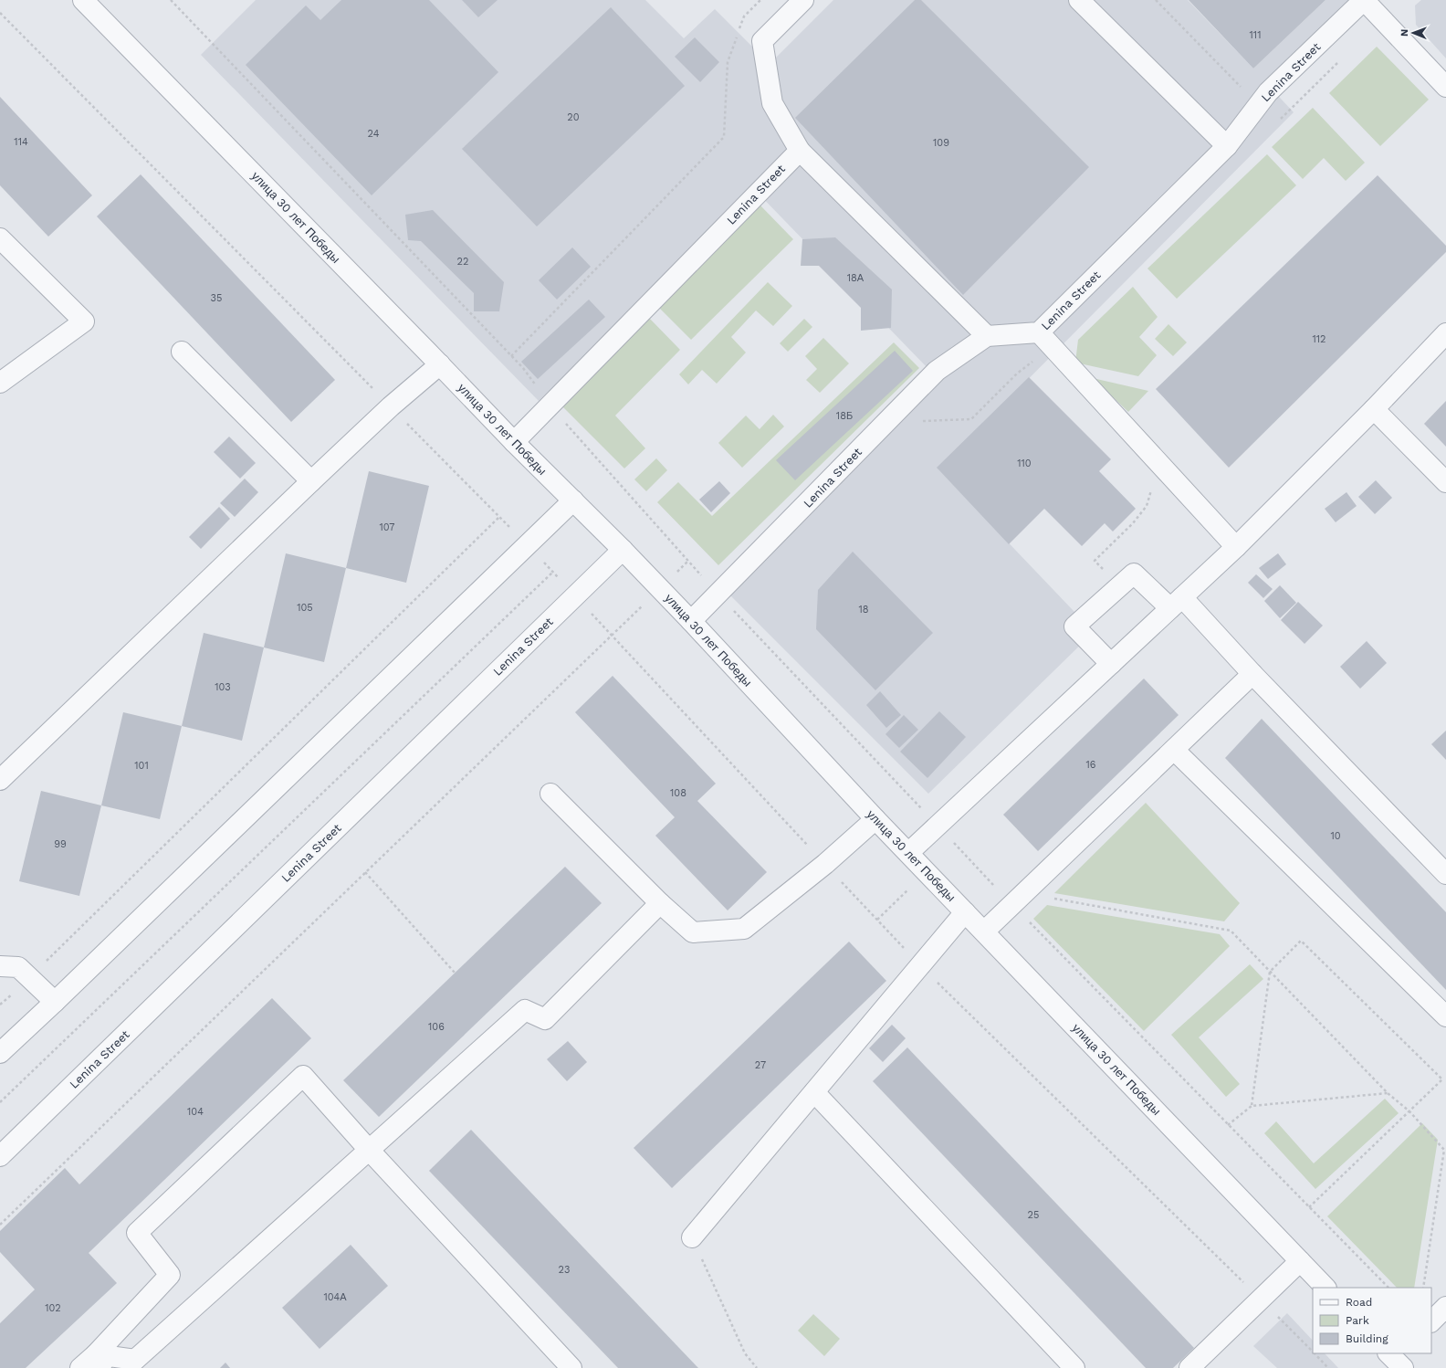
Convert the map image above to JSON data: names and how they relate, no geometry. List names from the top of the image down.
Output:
{
  "streets": {
    "street": ["Lenina Street", "улица 30 лет Победы"]
  },
  "crossings": [
    ["Lenina Street", "улица 30 лет Победы"]
  ],
  "house_numbers": [
    "111",
    "20",
    "24",
    "114",
    "109",
    "22",
    "18А",
    "35",
    "112",
    "18Б",
    "110",
    "107",
    "105",
    "18",
    "103",
    "16",
    "101",
    "108",
    "10",
    "99",
    "106",
    "27",
    "104",
    "25",
    "23",
    "104А",
    "102"
  ],
  "legend": ["Road", "Park", "Building"],
  "north": "left"
}
